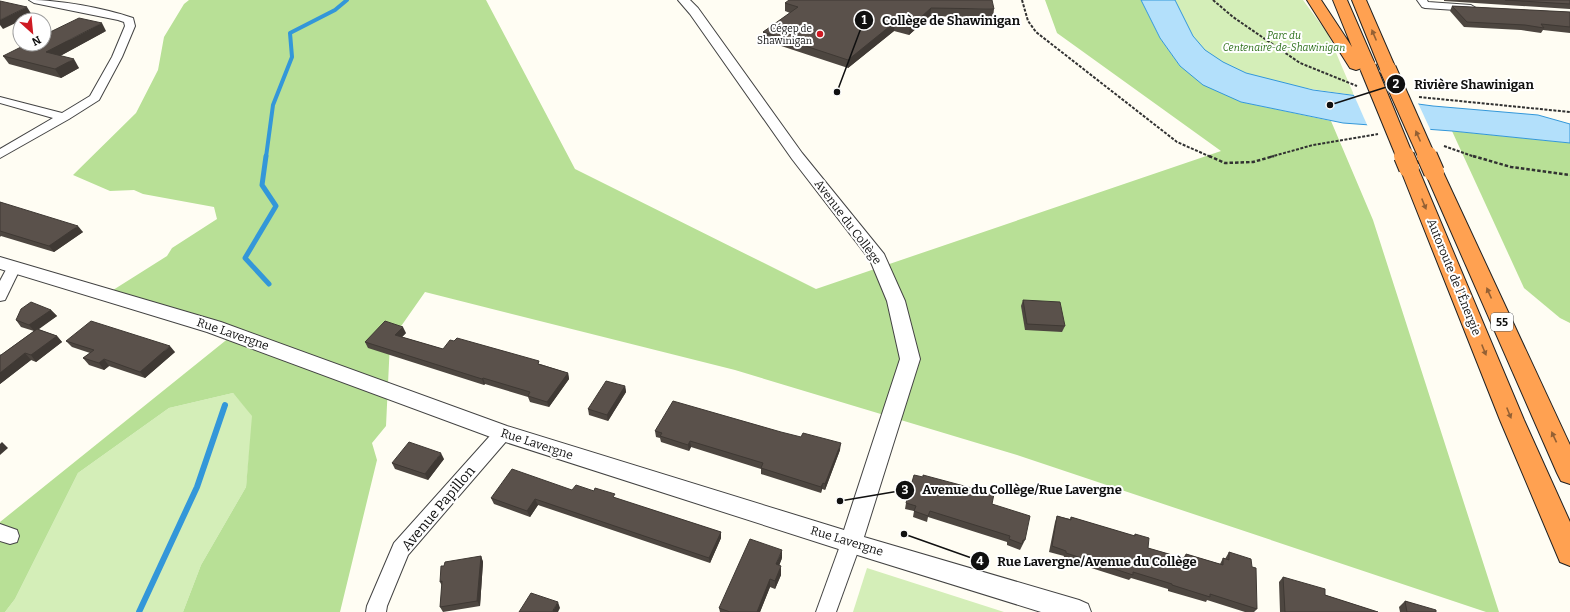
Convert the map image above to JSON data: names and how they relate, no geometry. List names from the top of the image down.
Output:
{
  "streets": {
    "highway": ["Autoroute de l'Énergie", "55"],
    "street": ["Avenue du Collège", "Rue Lavergne", "Avenue Papillon"]
  },
  "crossings": [
    ["Avenue du Collège", "Rue Lavergne"],
    ["Rue Lavergne", "Avenue Papillon"]
  ],
  "parks": ["Parc du Centenaire-de-Shawinigan"],
  "places": [
    "Cégep de Shawinigan",
    "Collège de Shawinigan",
    "Rivière Shawinigan",
    "Avenue du Collège/Rue Lavergne",
    "Rue Lavergne/Avenue du Collège"
  ],
  "north": "bottom right"
}
